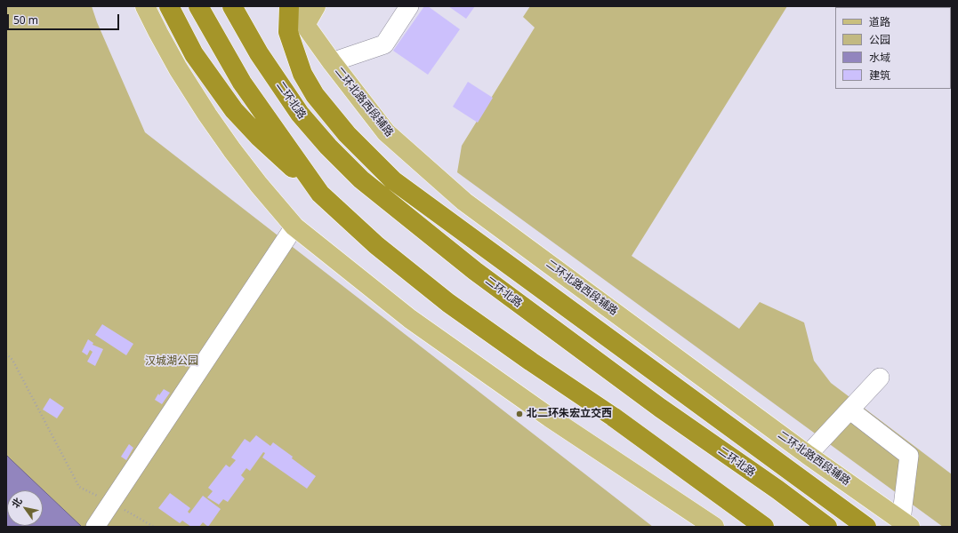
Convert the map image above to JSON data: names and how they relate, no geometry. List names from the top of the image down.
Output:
{
  "streets": {
    "highway": ["二环北路"],
    "main road": ["二环北路西段辅路"]
  },
  "parks": ["汉城湖公园"],
  "places": ["北二环朱宏立交西"],
  "legend": [
    "道路",
    "公园",
    "水域",
    "建筑"
  ],
  "scale_bar": "50 m",
  "north": "top left"
}
